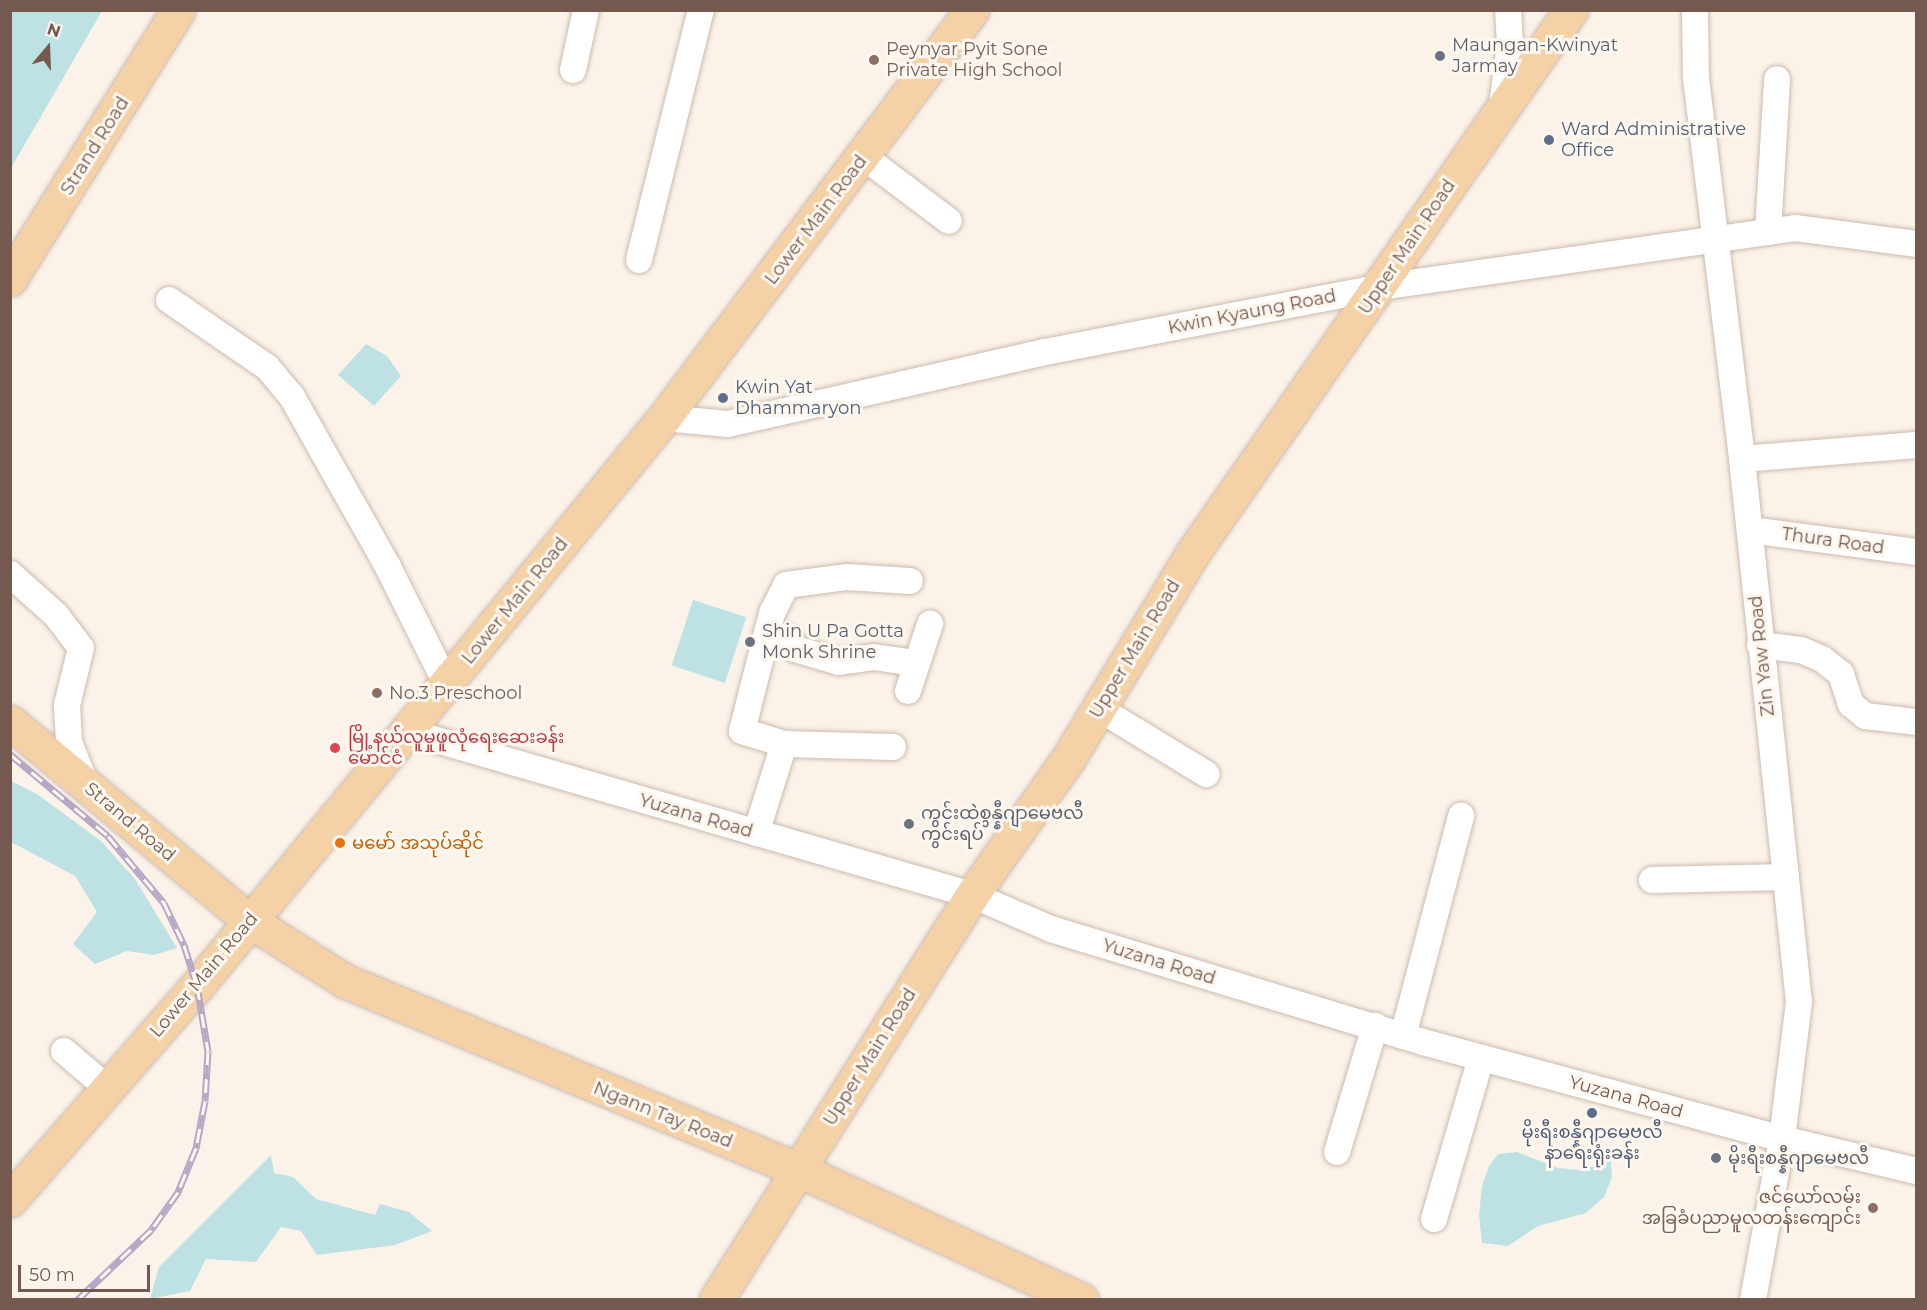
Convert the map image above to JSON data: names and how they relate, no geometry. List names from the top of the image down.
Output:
{
  "streets": {
    "main road": [
      "Strand Road",
      "Lower Main Road",
      "Upper Main Road",
      "Ngann Tay Road"
    ],
    "street": [
      "Kwin Kyaung Road",
      "Thura Road",
      "Zin Yaw Road",
      "Yuzana Road"
    ]
  },
  "crossings": [
    ["Strand Road", "Lower Main Road"],
    ["Strand Road", "Ngann Tay Road"],
    ["Lower Main Road", "Kwin Kyaung Road"],
    ["Lower Main Road", "Yuzana Road"],
    ["Lower Main Road", "Ngann Tay Road"],
    ["Upper Main Road", "Kwin Kyaung Road"],
    ["Upper Main Road", "Yuzana Road"],
    ["Upper Main Road", "Ngann Tay Road"],
    ["Kwin Kyaung Road", "Zin Yaw Road"],
    ["Thura Road", "Zin Yaw Road"],
    ["Zin Yaw Road", "Yuzana Road"]
  ],
  "places": [
    "Maungan-Kwinyat Jarmay",
    "Peynyar Pyit Sone Private High School",
    "Ward Administrative Office",
    "Kwin Yat Dhammaryon",
    "Shin U Pa Gotta Monk Shrine",
    "No.3 Preschool",
    "မြို့နယ်လူမှုဖူလုံရေးဆေးခန်း မောင်ငံ",
    "ကွင်းထဲစွန္နီဂျာမေဗလီ ကွင်းရပ်",
    "မမော် အသုပ်ဆိုင်",
    "မိုးရီးစန္နီဂျာမေဗလီ နာရေးရုံးခန်း",
    "မိုးရီးစန္နီဂျာမေဗလီ",
    "ဇင်ယော်လမ်း အခြခံပညာမူလတန်းကျောင်း"
  ],
  "scale_bar": "50 m",
  "north": "top"
}
